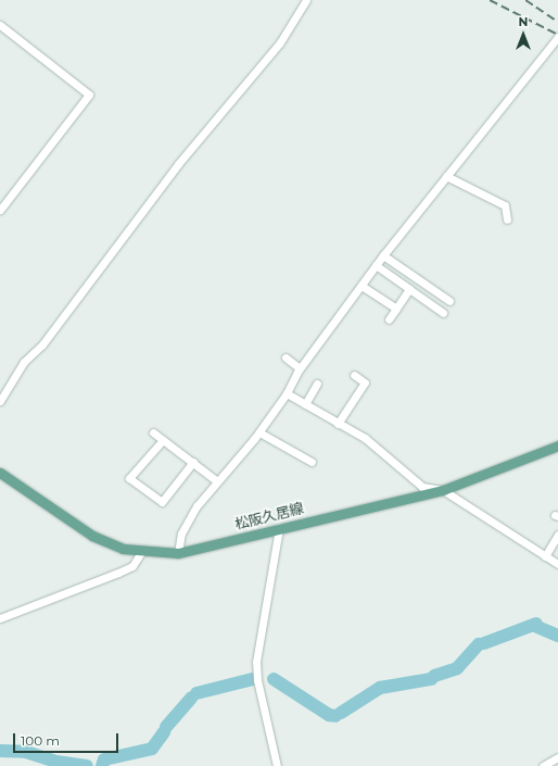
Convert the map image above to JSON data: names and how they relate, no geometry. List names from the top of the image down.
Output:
{
  "streets": {
    "main road": ["松阪久居線"]
  },
  "scale_bar": "100 m",
  "north": "top"
}
